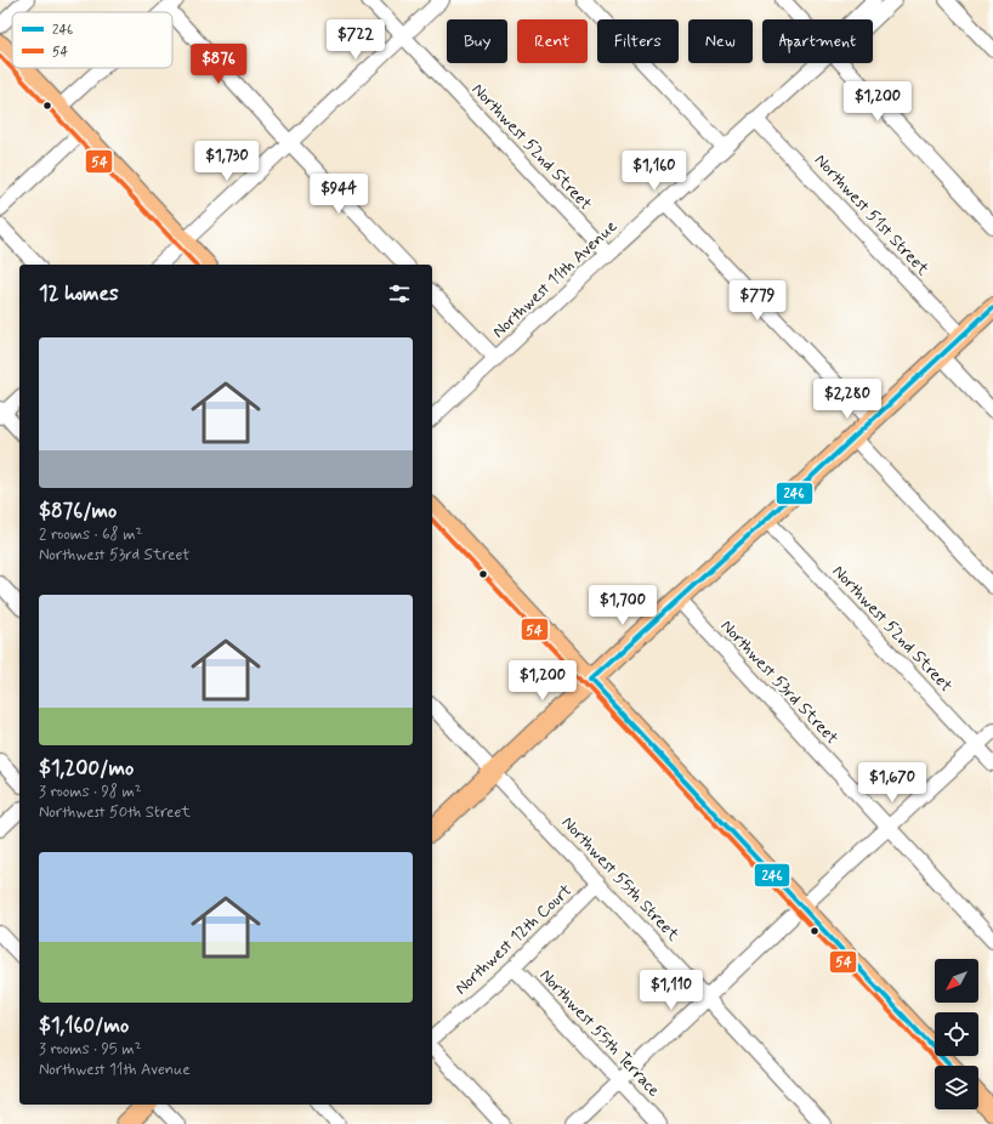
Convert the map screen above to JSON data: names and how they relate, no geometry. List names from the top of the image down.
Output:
{
  "streets": {
    "street": [
      "Northwest 52nd Street",
      "Northwest 51st Street",
      "Northwest 11th Avenue",
      "Northwest 53rd Street",
      "Northwest 55th Street",
      "Northwest 12th Court",
      "Northwest 55th Terrace"
    ]
  },
  "crossings": [
    ["Northwest 52nd Street", "Northwest 11th Avenue"],
    ["Northwest 51st Street", "Northwest 11th Avenue"],
    ["Northwest 55th Street", "Northwest 12th Court"],
    ["Northwest 12th Court", "Northwest 55th Terrace"]
  ],
  "lines": ["transit line 54", "transit line 246"],
  "legend": ["246", "54"],
  "north": "bottom left",
  "page": {
    "price": [
      "$722",
      "$876",
      "$1,200",
      "$1,730",
      "$1,160",
      "$944",
      "$779",
      "$2,280",
      "$1,700",
      "$1,200",
      "$1,670",
      "$1,110"
    ],
    "chip": [
      "Buy",
      "Rent",
      "Filters",
      "New",
      "Apartment"
    ],
    "heading": "12 homes",
    "list": [
      {
        "name": "$876/mo",
        "note": "2 rooms · 68 m² · Northwest 53rd Street"
      },
      {
        "name": "$1,200/mo",
        "note": "3 rooms · 98 m² · Northwest 50th Street"
      },
      {
        "name": "$1,160/mo",
        "note": "3 rooms · 95 m² · Northwest 11th Avenue"
      }
    ]
  }
}
